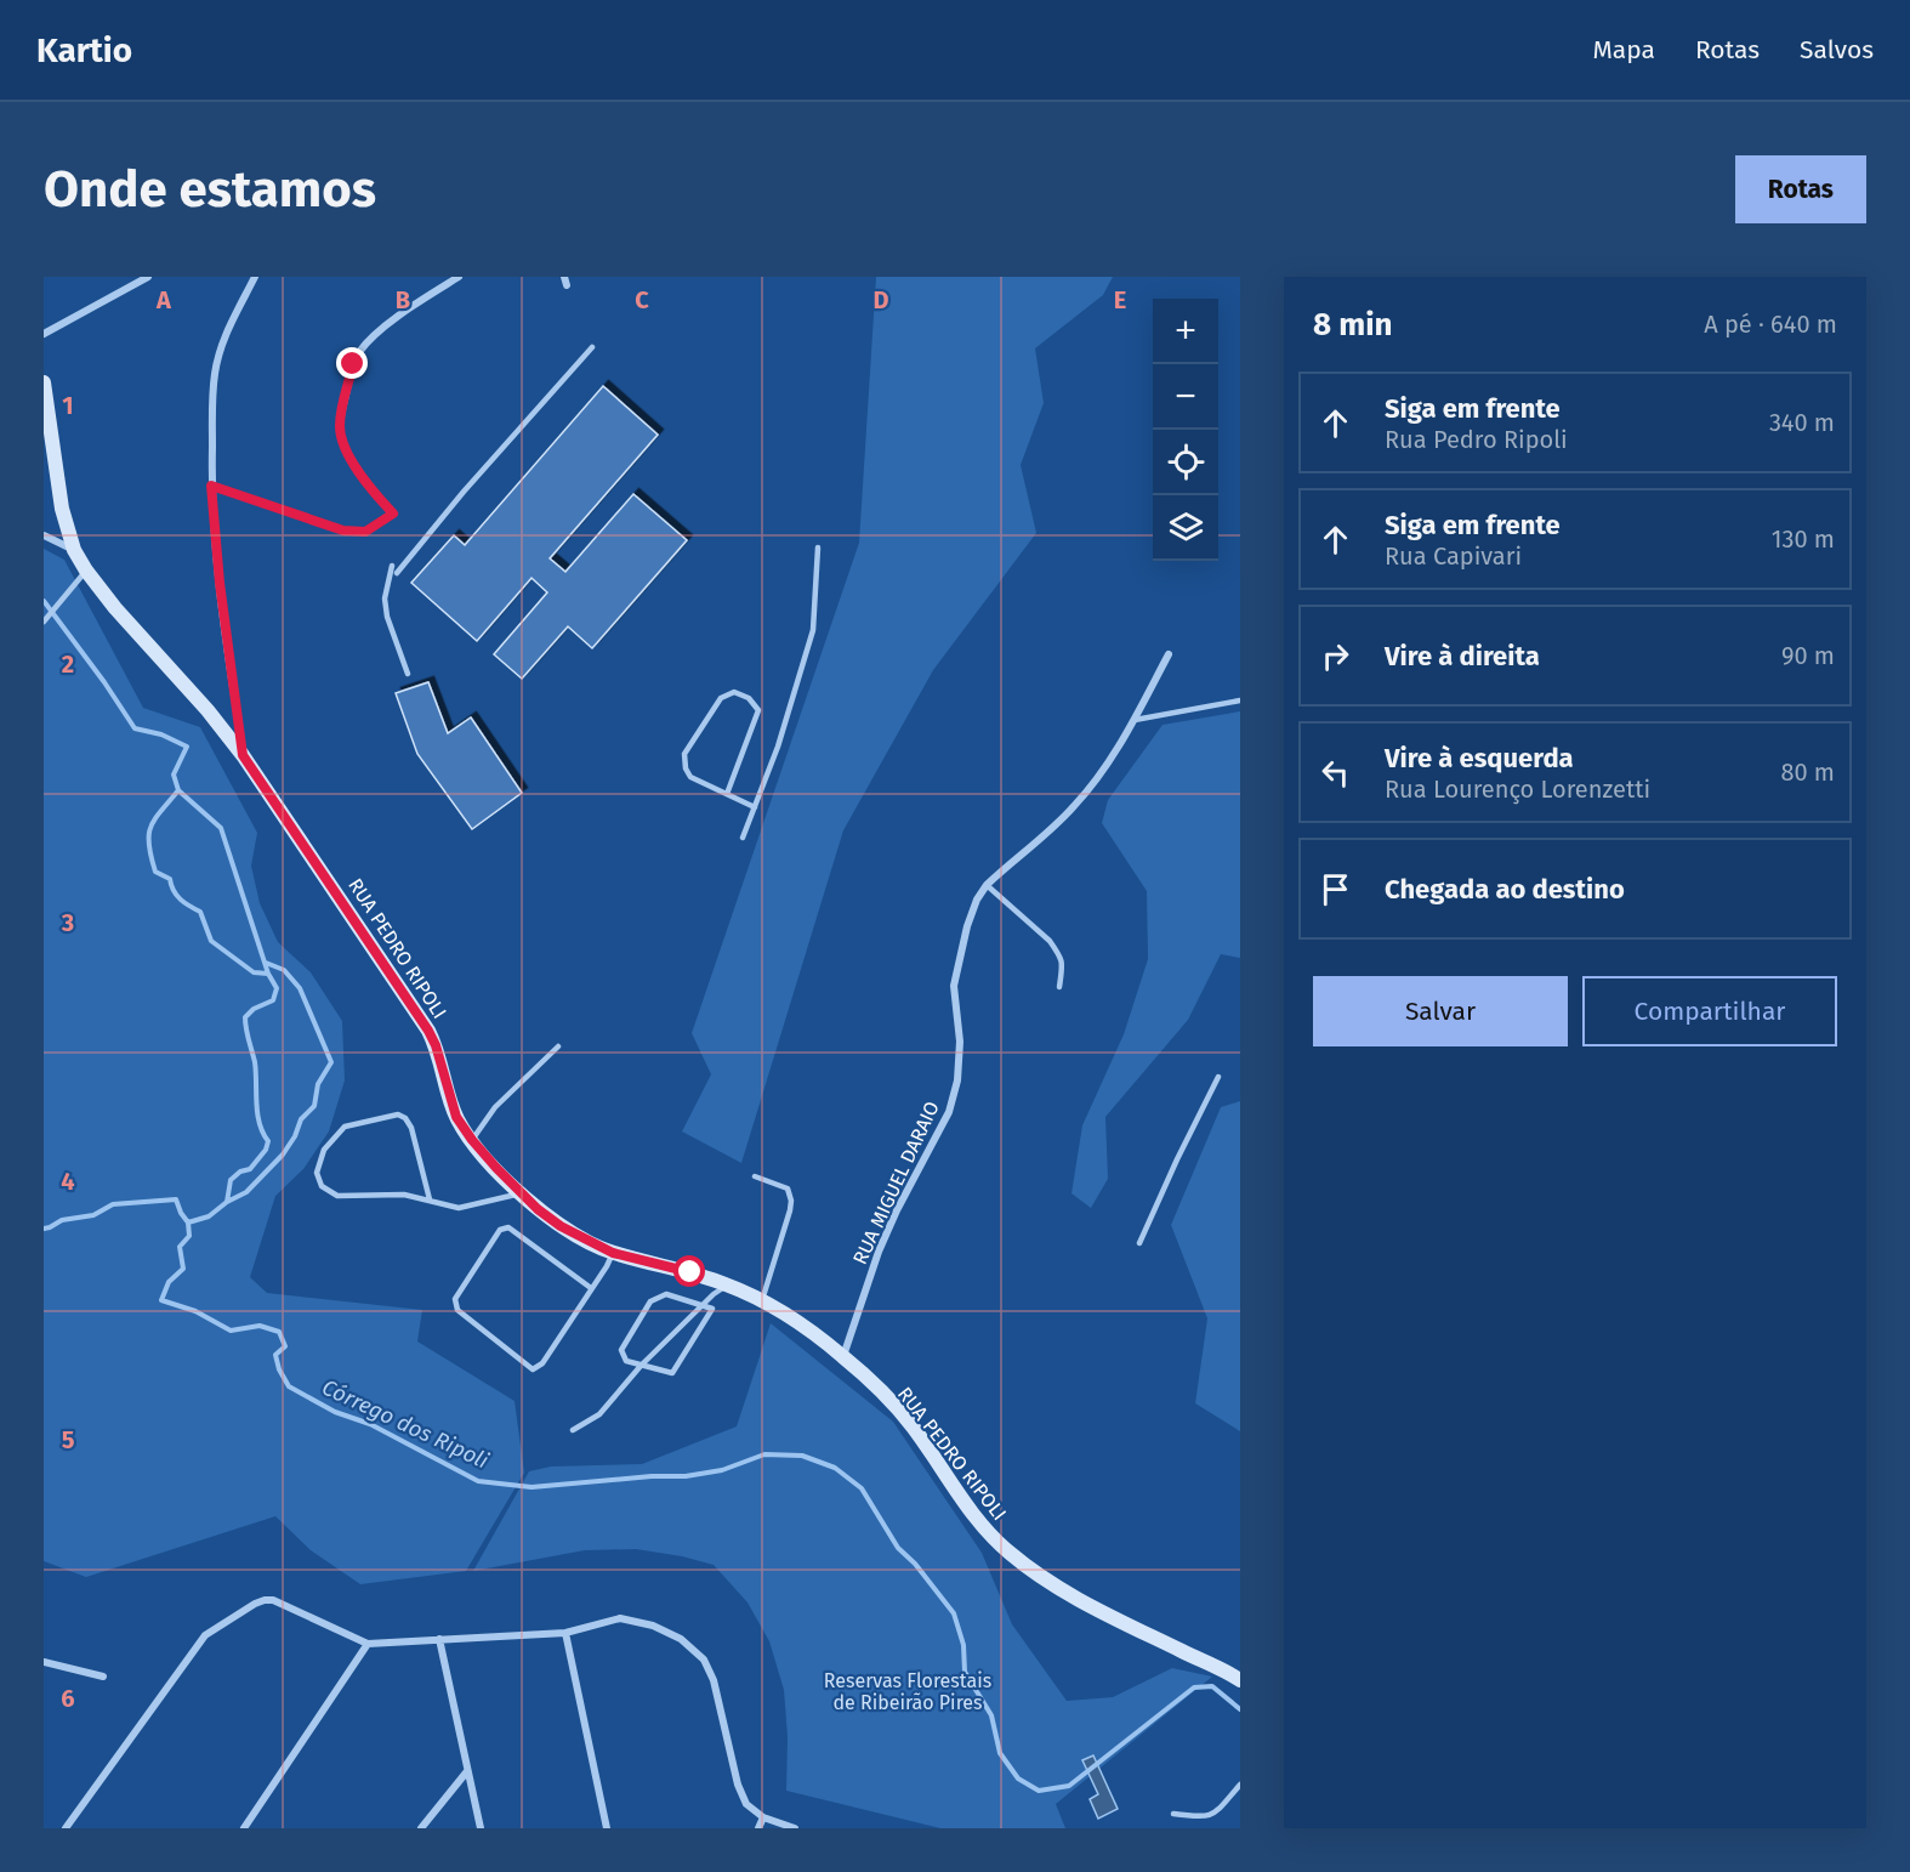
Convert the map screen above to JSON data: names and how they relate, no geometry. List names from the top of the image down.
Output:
{
  "streets": {
    "street": ["RUA PEDRO RIPOLI", "RUA MIGUEL DARAIO"]
  },
  "crossings": [
    ["RUA PEDRO RIPOLI", "RUA MIGUEL DARAIO"]
  ],
  "water": ["Córrego dos Ripoli"],
  "parks": ["Reservas Florestais de Ribeirão Pires"],
  "page": {
    "header": "Kartio",
    "nav": ["Mapa", "Rotas", "Salvos"],
    "buttons": [
      "Rotas",
      ["Salvar", "Compartilhar"]
    ],
    "title": "Onde estamos",
    "heading": ["8 min", "A pé · 640 m"],
    "map_buttons": ["+", "−"],
    "list": [
      ["Siga em frente", "Rua Pedro Ripoli", "340 m"],
      ["Siga em frente", "Rua Capivari", "130 m"],
      ["Vire à direita", "90 m"],
      ["Vire à esquerda", "Rua Lourenço Lorenzetti", "80 m"],
      "Chegada ao destino"
    ]
  },
  "grid": {
    "columns": [
      "A",
      "B",
      "C",
      "D",
      "E"
    ],
    "rows": [
      "1",
      "2",
      "3",
      "4",
      "5",
      "6"
    ]
  }
}
